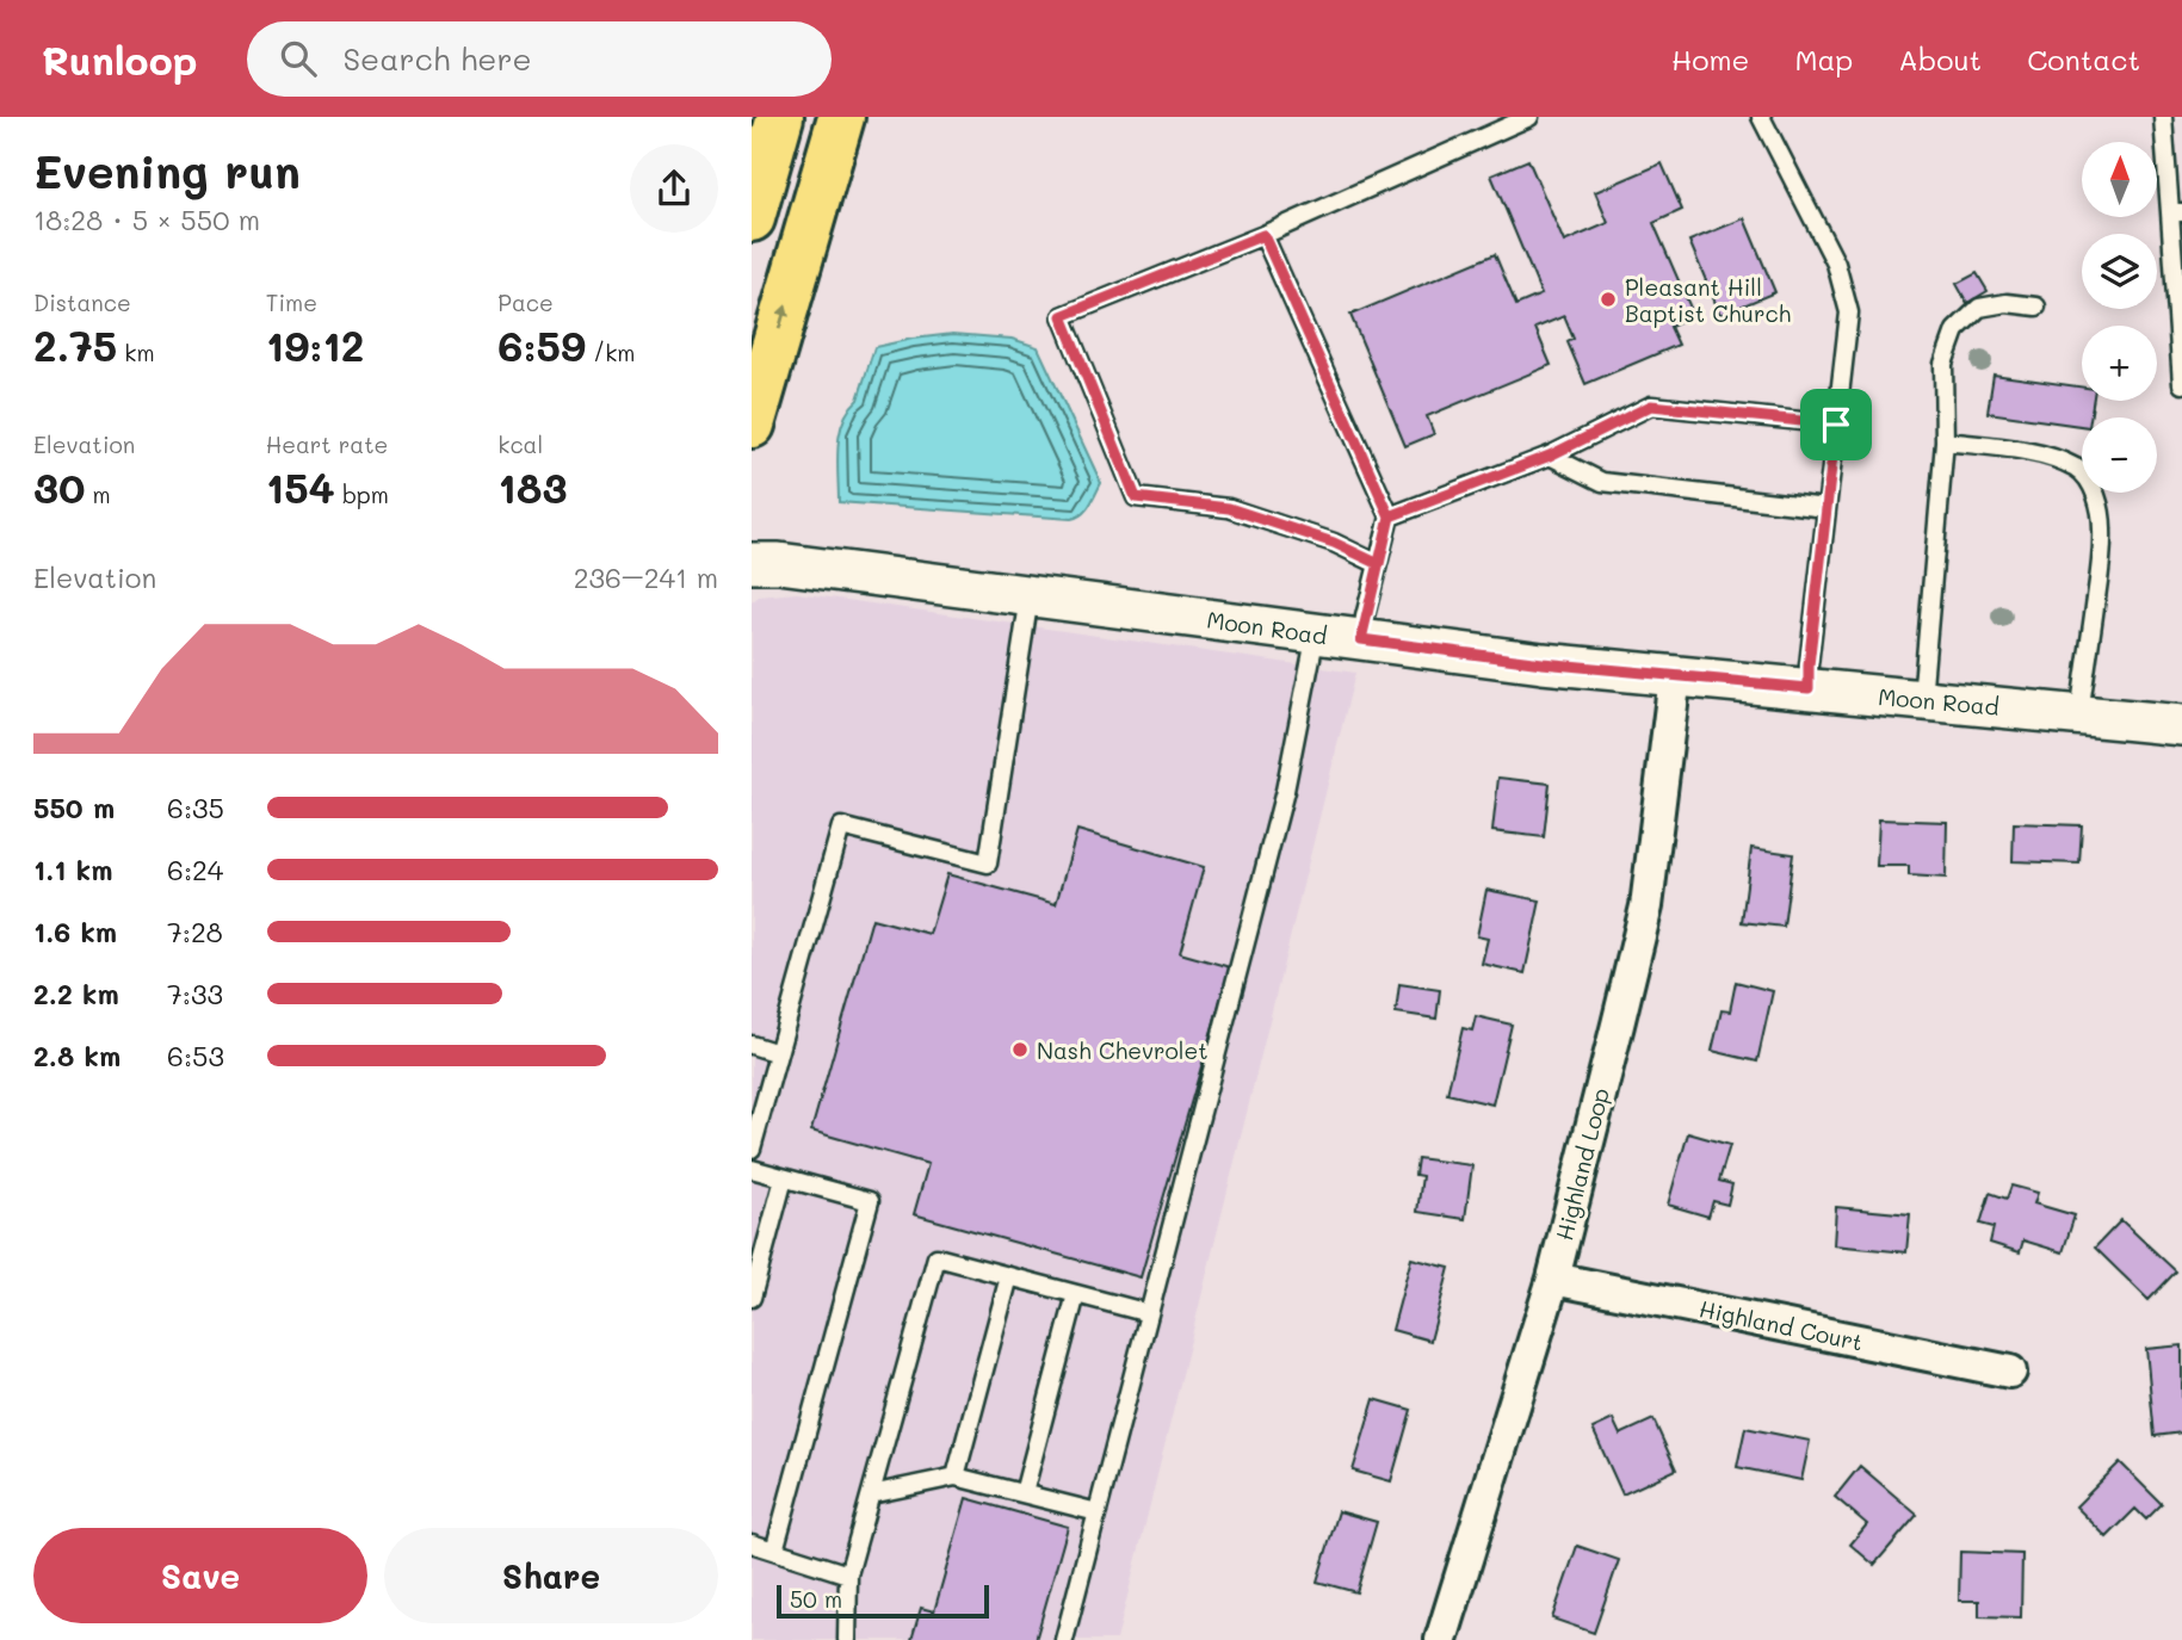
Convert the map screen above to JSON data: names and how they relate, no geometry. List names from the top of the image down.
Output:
{
  "streets": {
    "street": ["Moon Road", "Highland Loop", "Highland Court"]
  },
  "crossings": [
    ["Moon Road", "Highland Loop"],
    ["Highland Loop", "Highland Court"]
  ],
  "places": ["Pleasant Hill Baptist Church", "Nash Chevrolet"],
  "scale_bar": "50 m",
  "north": "top",
  "page": {
    "header": "Runloop",
    "search": "Search here",
    "nav": [
      "Home",
      "Map",
      "About",
      "Contact"
    ],
    "heading": ["Evening run", "18:28 · 5 × 550 m"],
    "map_buttons": ["+", "−"],
    "stats": [
      ["Distance", "2.75 km"],
      ["Time", "19:12"],
      ["Pace", "6:59 /km"],
      ["Elevation", "30 m"],
      ["Heart rate", "154 bpm"],
      ["kcal", "183"]
    ],
    "chart": ["Elevation", "236–241 m"],
    "list": [
      {
        "name": "550 m",
        "note": "6:35"
      },
      {
        "name": "1.1 km",
        "note": "6:24"
      },
      {
        "name": "1.6 km",
        "note": "7:28"
      },
      {
        "name": "2.2 km",
        "note": "7:33"
      },
      {
        "name": "2.8 km",
        "note": "6:53"
      }
    ],
    "buttons": ["Save", "Share"],
    "scale": "50 m"
  }
}
